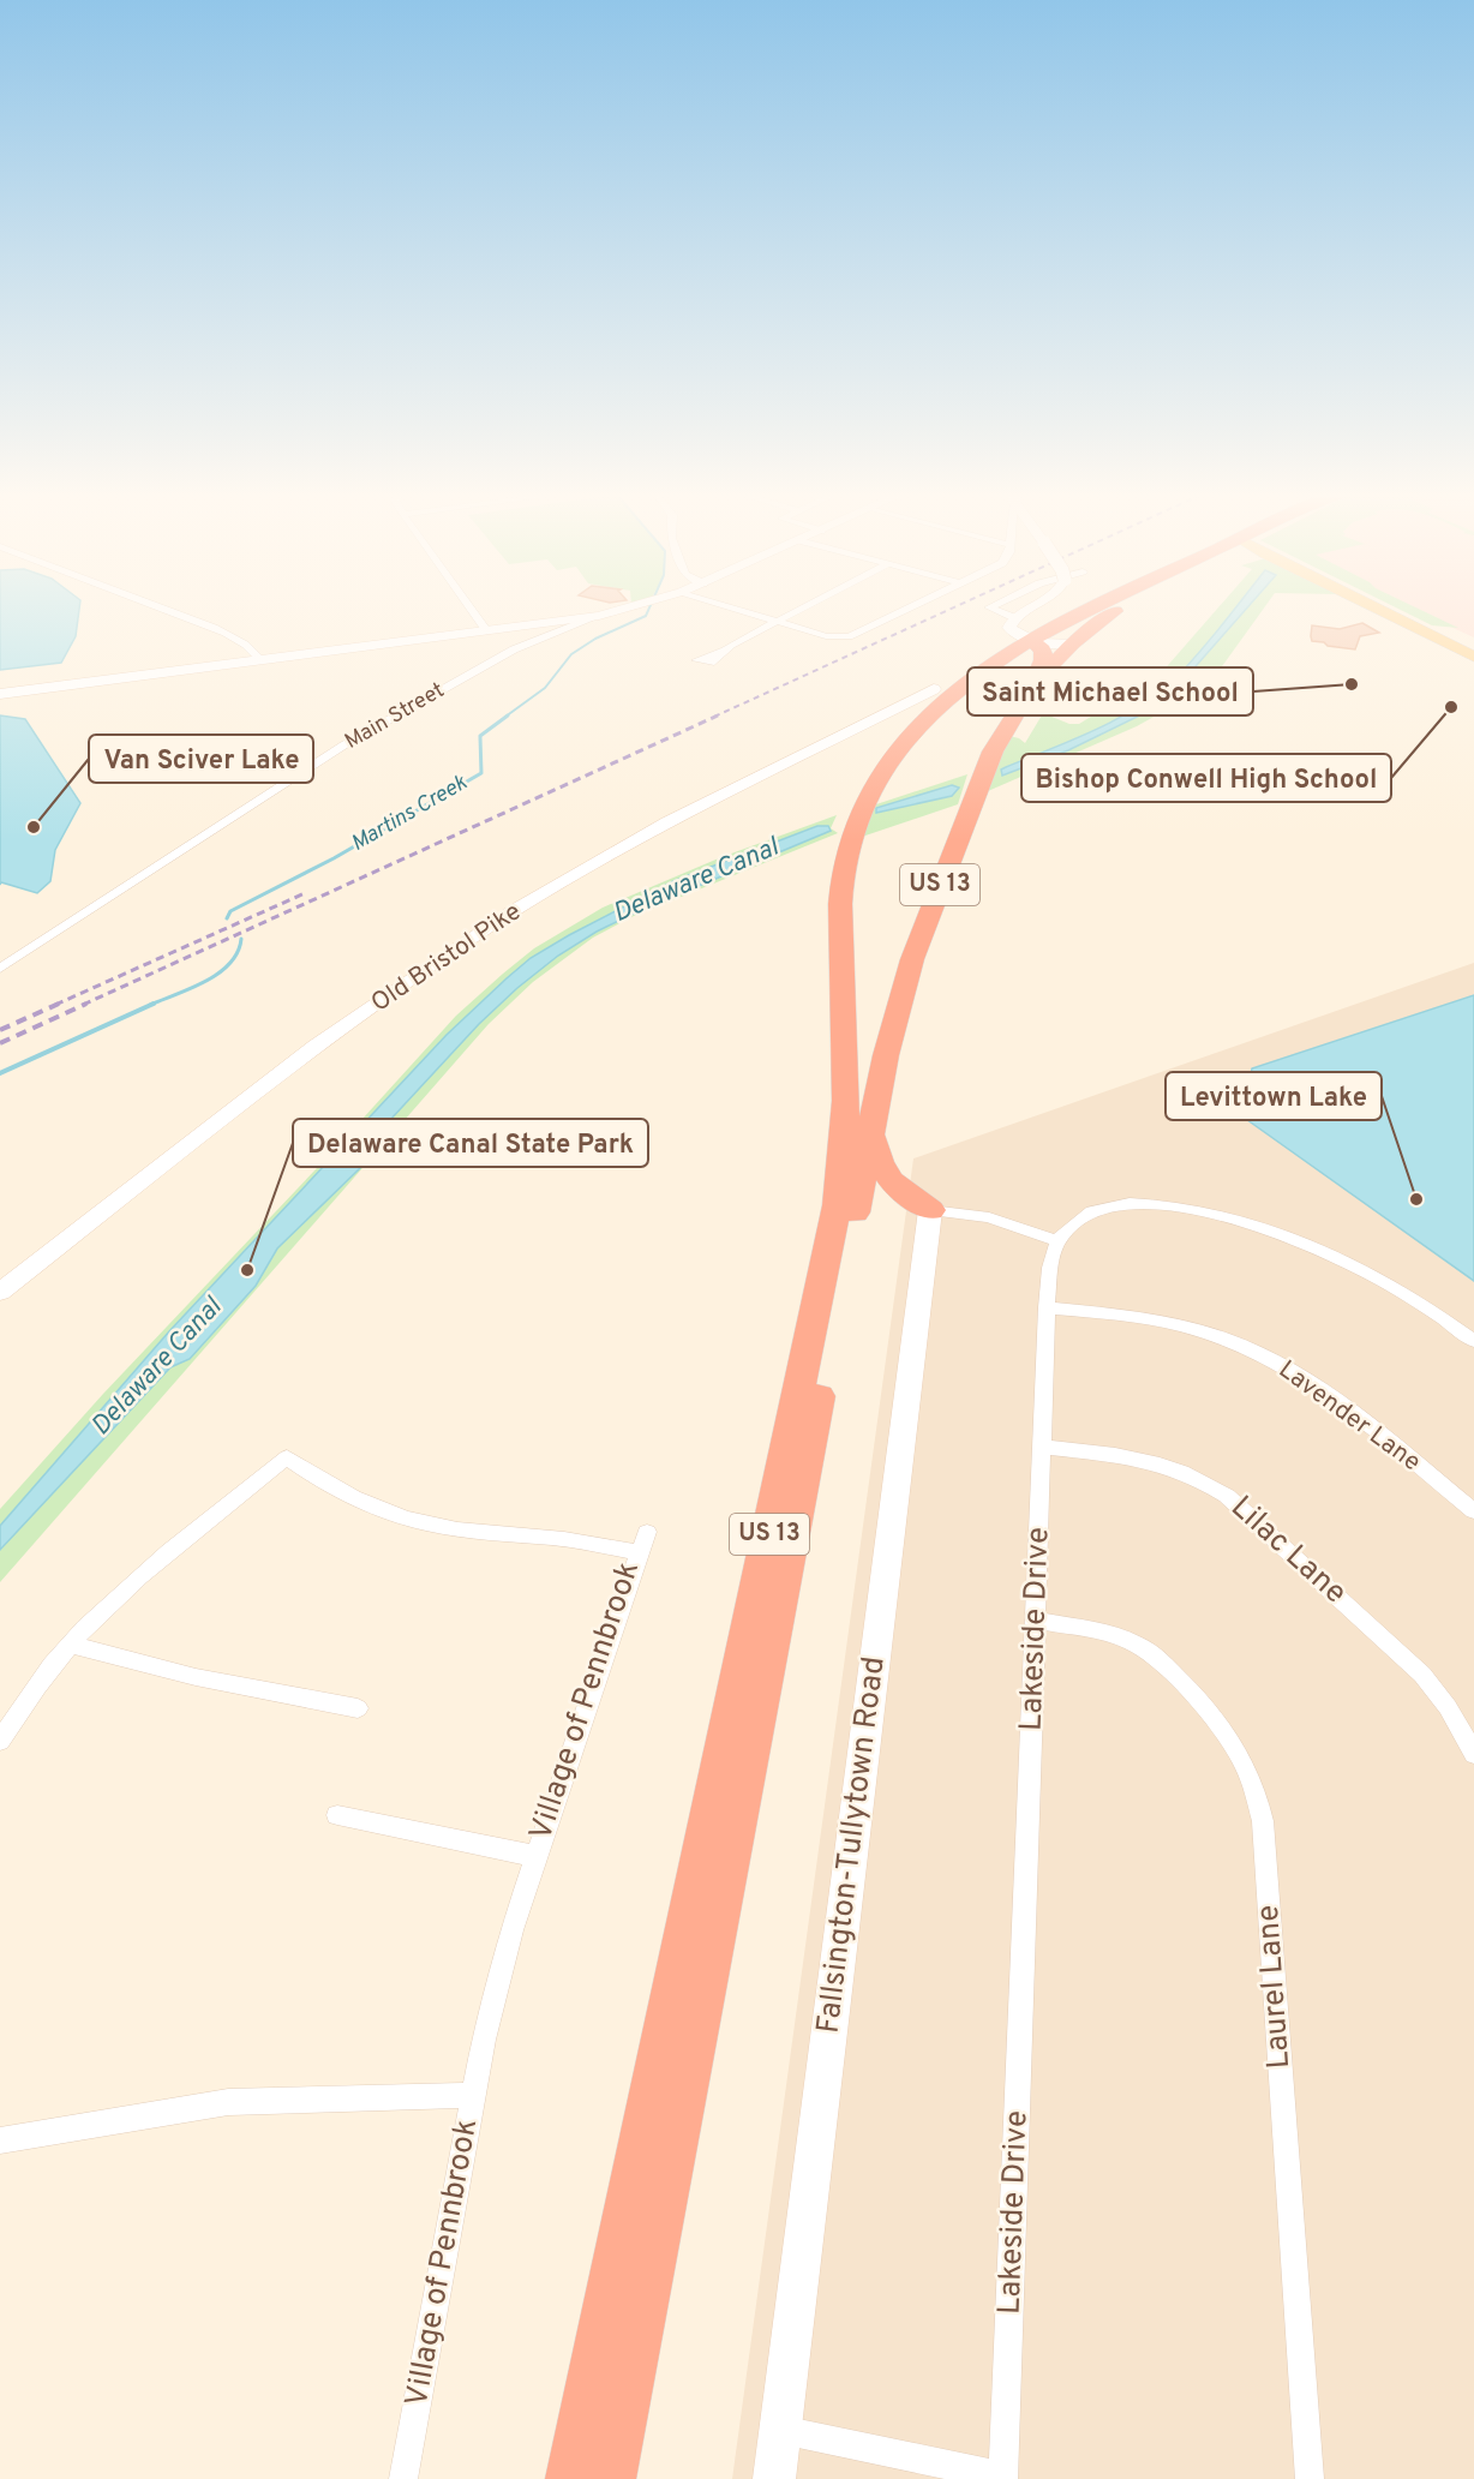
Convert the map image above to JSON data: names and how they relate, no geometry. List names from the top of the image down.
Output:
{
  "streets": {
    "highway": ["US 13"],
    "main road": ["Main Street", "Old Bristol Pike", "Fallsington-Tullytown Road"],
    "street": [
      "Lavender Lane",
      "Lilac Lane",
      "Lakeside Drive",
      "Village of Pennbrook",
      "Laurel Lane"
    ]
  },
  "crossings": [
    ["Lavender Lane", "Lakeside Drive"],
    ["Lilac Lane", "Lakeside Drive"],
    ["Lakeside Drive", "Laurel Lane"]
  ],
  "water": ["Martins Creek", "Delaware Canal"],
  "places": [
    "Saint Michael School",
    "Bishop Conwell High School",
    "Van Sciver Lake",
    "Levittown Lake",
    "Delaware Canal State Park"
  ]
}
